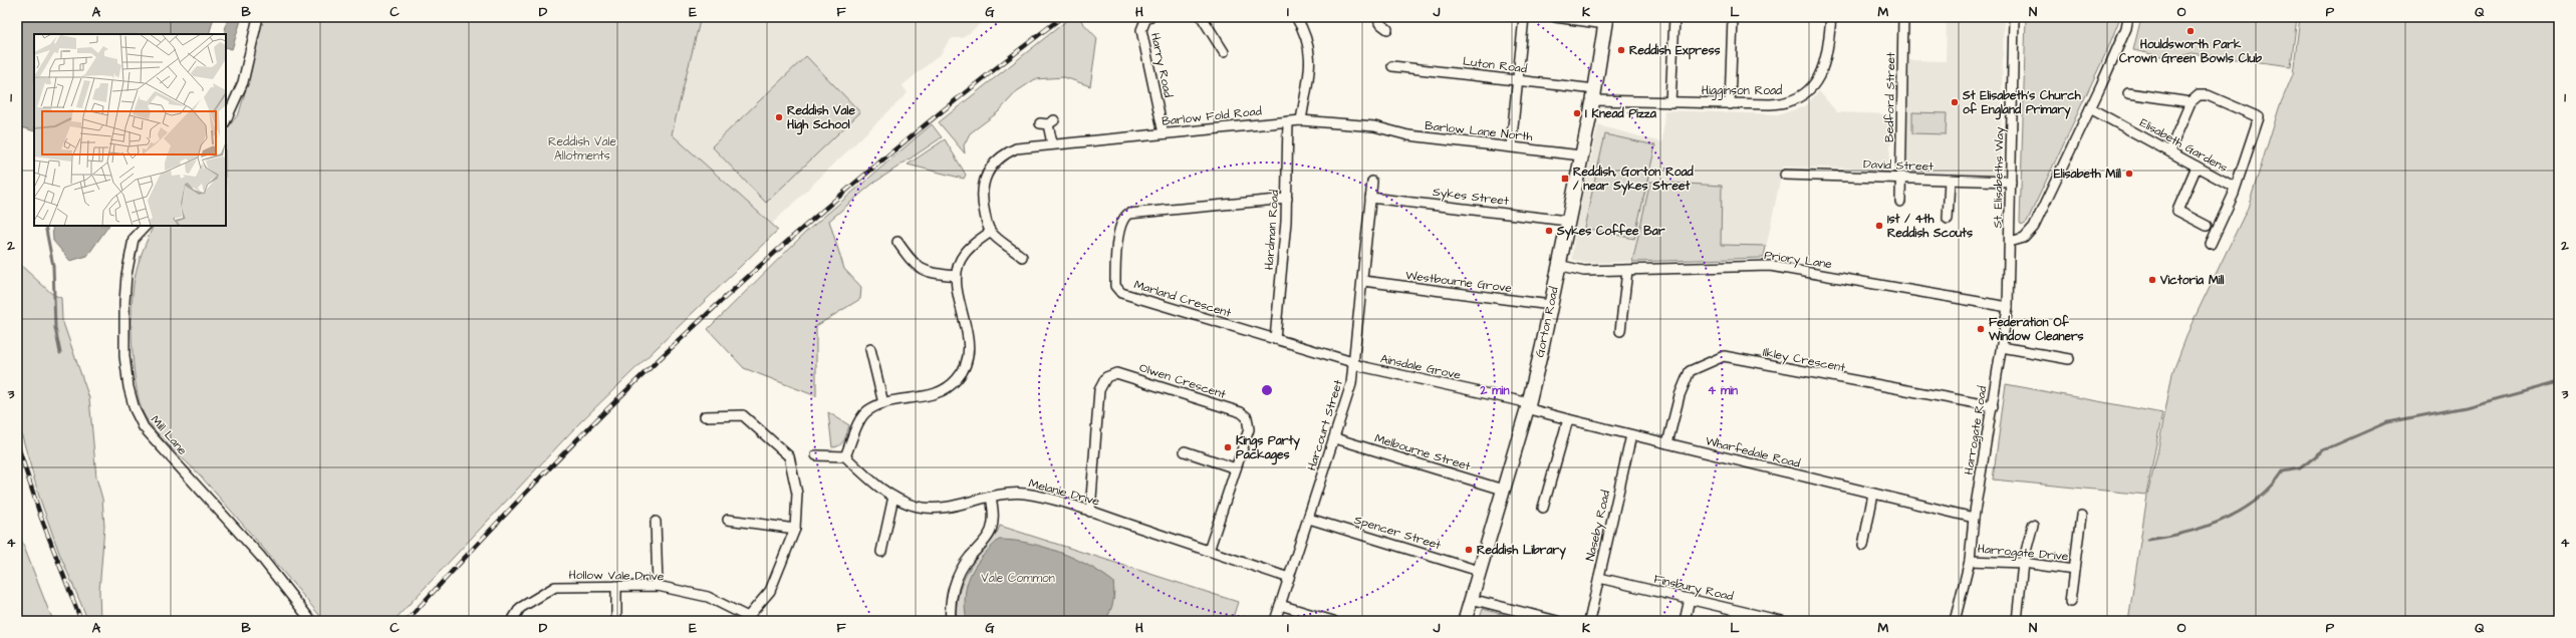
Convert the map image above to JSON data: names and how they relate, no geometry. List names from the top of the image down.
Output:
{
  "streets": {
    "main road": ["Gorton Road"],
    "street": [
      "Harry Road",
      "Luton Road",
      "Higginson Road",
      "Bedford Street",
      "Barlow Fold Road",
      "Barlow Lane North",
      "Elisabeth Gardens",
      "David Street",
      "St. Elisabeths Way",
      "Sykes Street",
      "Hardman Road",
      "Priory Lane",
      "Westbourne Grove",
      "Marland Crescent",
      "Ilkley Crescent",
      "Ainsdale Grove",
      "Olwen Crescent",
      "Harcourt Street",
      "Harrogate Road",
      "Mill Lane",
      "Melbourne Street",
      "Wharfedale Road",
      "Melanie Drive",
      "Naseby Road",
      "Spencer Street",
      "Harrogate Drive",
      "Hollow Vale Drive",
      "Finsbury Road"
    ]
  },
  "crossings": [
    ["Harry Road", "Barlow Fold Road"],
    ["Luton Road", "Higginson Road"],
    ["Luton Road", "Gorton Road"],
    ["Higginson Road", "Gorton Road"],
    ["Bedford Street", "David Street"],
    ["Barlow Fold Road", "Barlow Lane North"],
    ["Barlow Fold Road", "Hardman Road"],
    ["Barlow Lane North", "Gorton Road"],
    ["David Street", "St. Elisabeths Way"],
    ["St. Elisabeths Way", "Harrogate Road"],
    ["Sykes Street", "Gorton Road"],
    ["Sykes Street", "Harcourt Street"],
    ["Hardman Road", "Marland Crescent"],
    ["Priory Lane", "Gorton Road"],
    ["Priory Lane", "Harrogate Road"],
    ["Westbourne Grove", "Gorton Road"],
    ["Westbourne Grove", "Harcourt Street"],
    ["Marland Crescent", "Ainsdale Grove"],
    ["Marland Crescent", "Harcourt Street"],
    ["Gorton Road", "Ainsdale Grove"],
    ["Gorton Road", "Melbourne Street"],
    ["Gorton Road", "Wharfedale Road"],
    ["Gorton Road", "Spencer Street"],
    ["Ilkley Crescent", "Harrogate Road"],
    ["Ilkley Crescent", "Wharfedale Road"],
    ["Ainsdale Grove", "Harcourt Street"],
    ["Ainsdale Grove", "Wharfedale Road"],
    ["Olwen Crescent", "Melanie Drive"],
    ["Harcourt Street", "Melbourne Street"],
    ["Harcourt Street", "Melanie Drive"],
    ["Harcourt Street", "Spencer Street"],
    ["Harrogate Road", "Wharfedale Road"],
    ["Harrogate Road", "Harrogate Drive"],
    ["Wharfedale Road", "Naseby Road"],
    ["Naseby Road", "Finsbury Road"]
  ],
  "parks": ["Reddish Vale Allotments", "Vale Common"],
  "places": {
    "other": [
      "Houldsworth Park Crown Green Bowls Club",
      "Reddish Express",
      "St Elisabeth's Church of England Primary",
      "I Knead Pizza",
      "Reddish Vale High School",
      "Elisabeth Mill",
      "1st / 4th Reddish Scouts",
      "Sykes Coffee Bar",
      "Victoria Mill",
      "Federation Of Window Cleaners",
      "Kings Party Packages",
      "Reddish Library"
    ],
    "transit": ["Reddish, Gorton Road / near Sykes Street"]
  },
  "grid": {
    "columns": [
      "A",
      "B",
      "C",
      "D",
      "E",
      "F",
      "G",
      "H",
      "I",
      "J",
      "K",
      "L",
      "M",
      "N",
      "O",
      "P",
      "Q"
    ],
    "rows": [
      "1",
      "2",
      "3",
      "4"
    ]
  },
  "rings": ["2 min", "4 min"]
}
